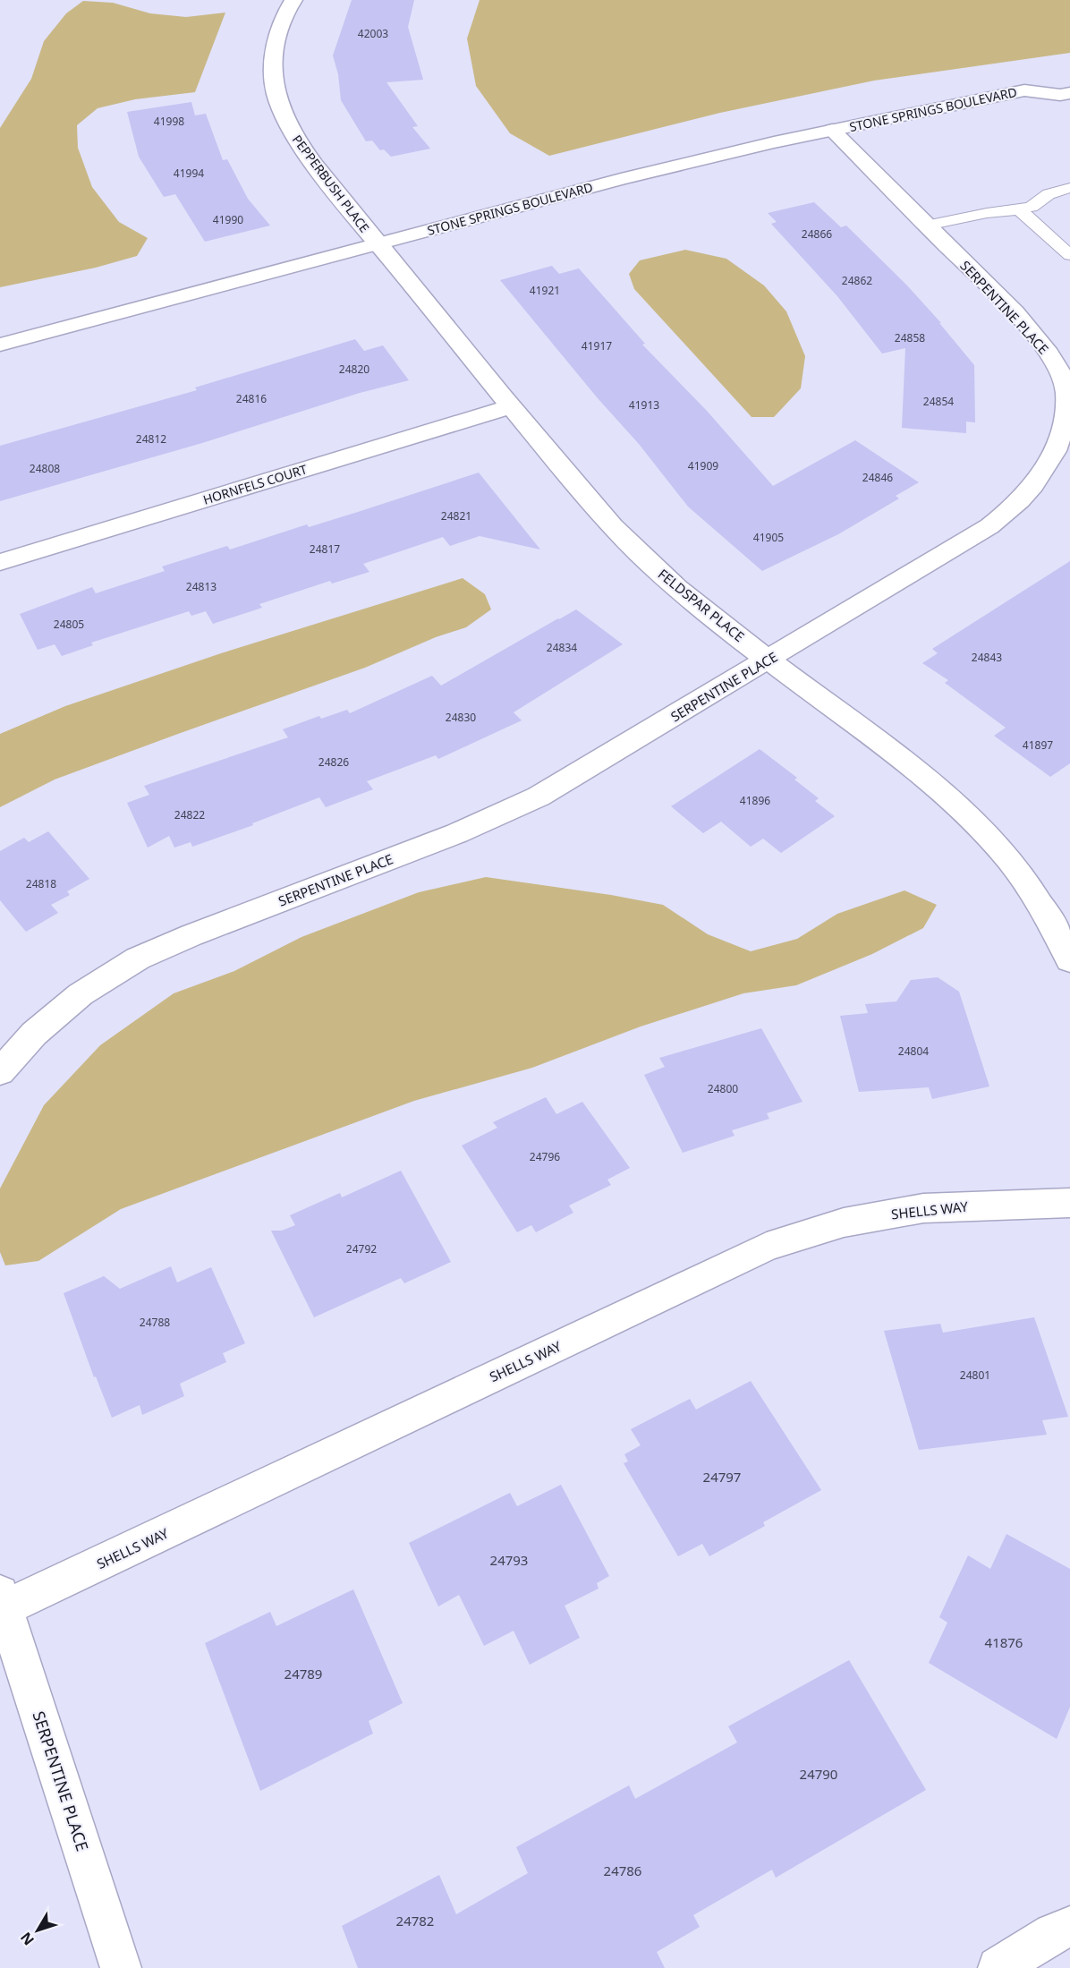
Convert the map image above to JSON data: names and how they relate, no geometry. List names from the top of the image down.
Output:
{
  "streets": {
    "street": [
      "STONE SPRINGS BOULEVARD",
      "PEPPERBUSH PLACE",
      "SERPENTINE PLACE",
      "HORNFELS COURT",
      "FELDSPAR PLACE",
      "SHELLS WAY"
    ]
  },
  "crossings": [
    ["STONE SPRINGS BOULEVARD", "PEPPERBUSH PLACE"],
    ["STONE SPRINGS BOULEVARD", "SERPENTINE PLACE"],
    ["STONE SPRINGS BOULEVARD", "FELDSPAR PLACE"],
    ["PEPPERBUSH PLACE", "FELDSPAR PLACE"],
    ["SERPENTINE PLACE", "FELDSPAR PLACE"],
    ["SERPENTINE PLACE", "SHELLS WAY"],
    ["HORNFELS COURT", "FELDSPAR PLACE"]
  ],
  "house_numbers": [
    "42003",
    "41998",
    "41994",
    "41990",
    "24866",
    "24862",
    "41921",
    "24858",
    "41917",
    "24820",
    "24816",
    "24854",
    "41913",
    "24812",
    "41909",
    "24808",
    "24846",
    "24821",
    "41905",
    "24817",
    "24813",
    "24805",
    "24834",
    "24843",
    "24830",
    "41897",
    "24826",
    "41896",
    "24822",
    "24818",
    "24804",
    "24800",
    "24796",
    "24792",
    "24788",
    "24801",
    "24797",
    "24793",
    "41876",
    "24789",
    "24790",
    "24786",
    "24782"
  ],
  "north": "bottom left"
}
